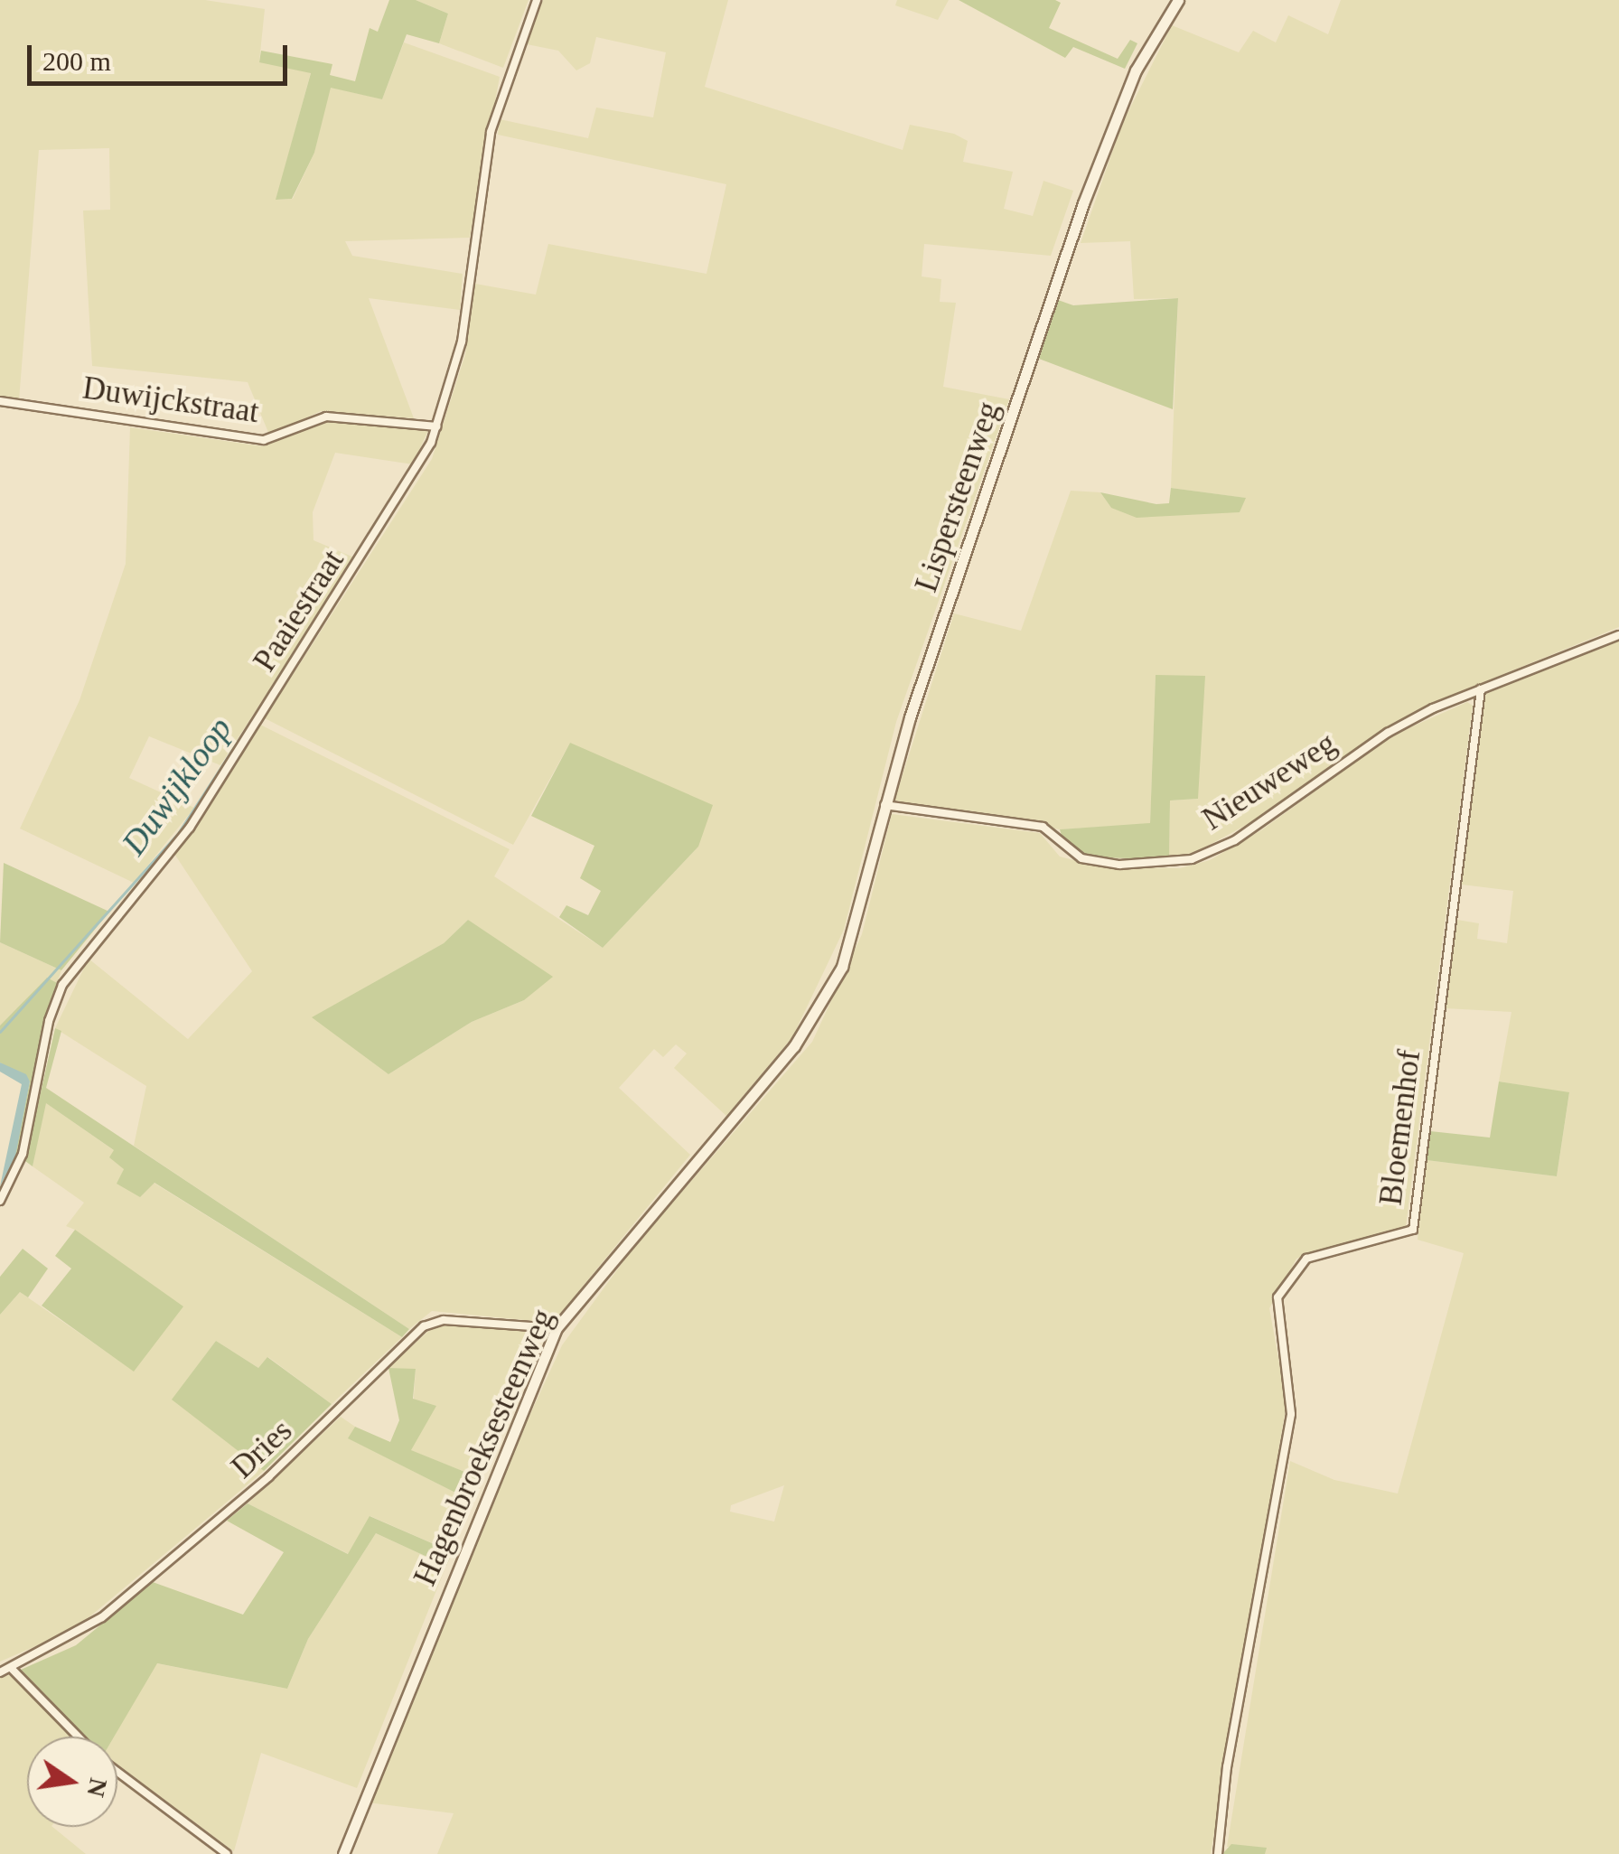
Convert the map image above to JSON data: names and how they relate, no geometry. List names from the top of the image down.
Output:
{
  "streets": {
    "street": [
      "Duwijckstraat",
      "Lispersteenweg",
      "Paaiestraat",
      "Nieuweweg",
      "Bloemenhof",
      "Hagenbroeksesteenweg",
      "Dries"
    ]
  },
  "crossings": [
    ["Duwijckstraat", "Paaiestraat"],
    ["Lispersteenweg", "Nieuweweg"],
    ["Lispersteenweg", "Hagenbroeksesteenweg"],
    ["Nieuweweg", "Bloemenhof"],
    ["Hagenbroeksesteenweg", "Dries"]
  ],
  "water": ["Duwijkloop"],
  "scale_bar": "200 m",
  "north": "right"
}
